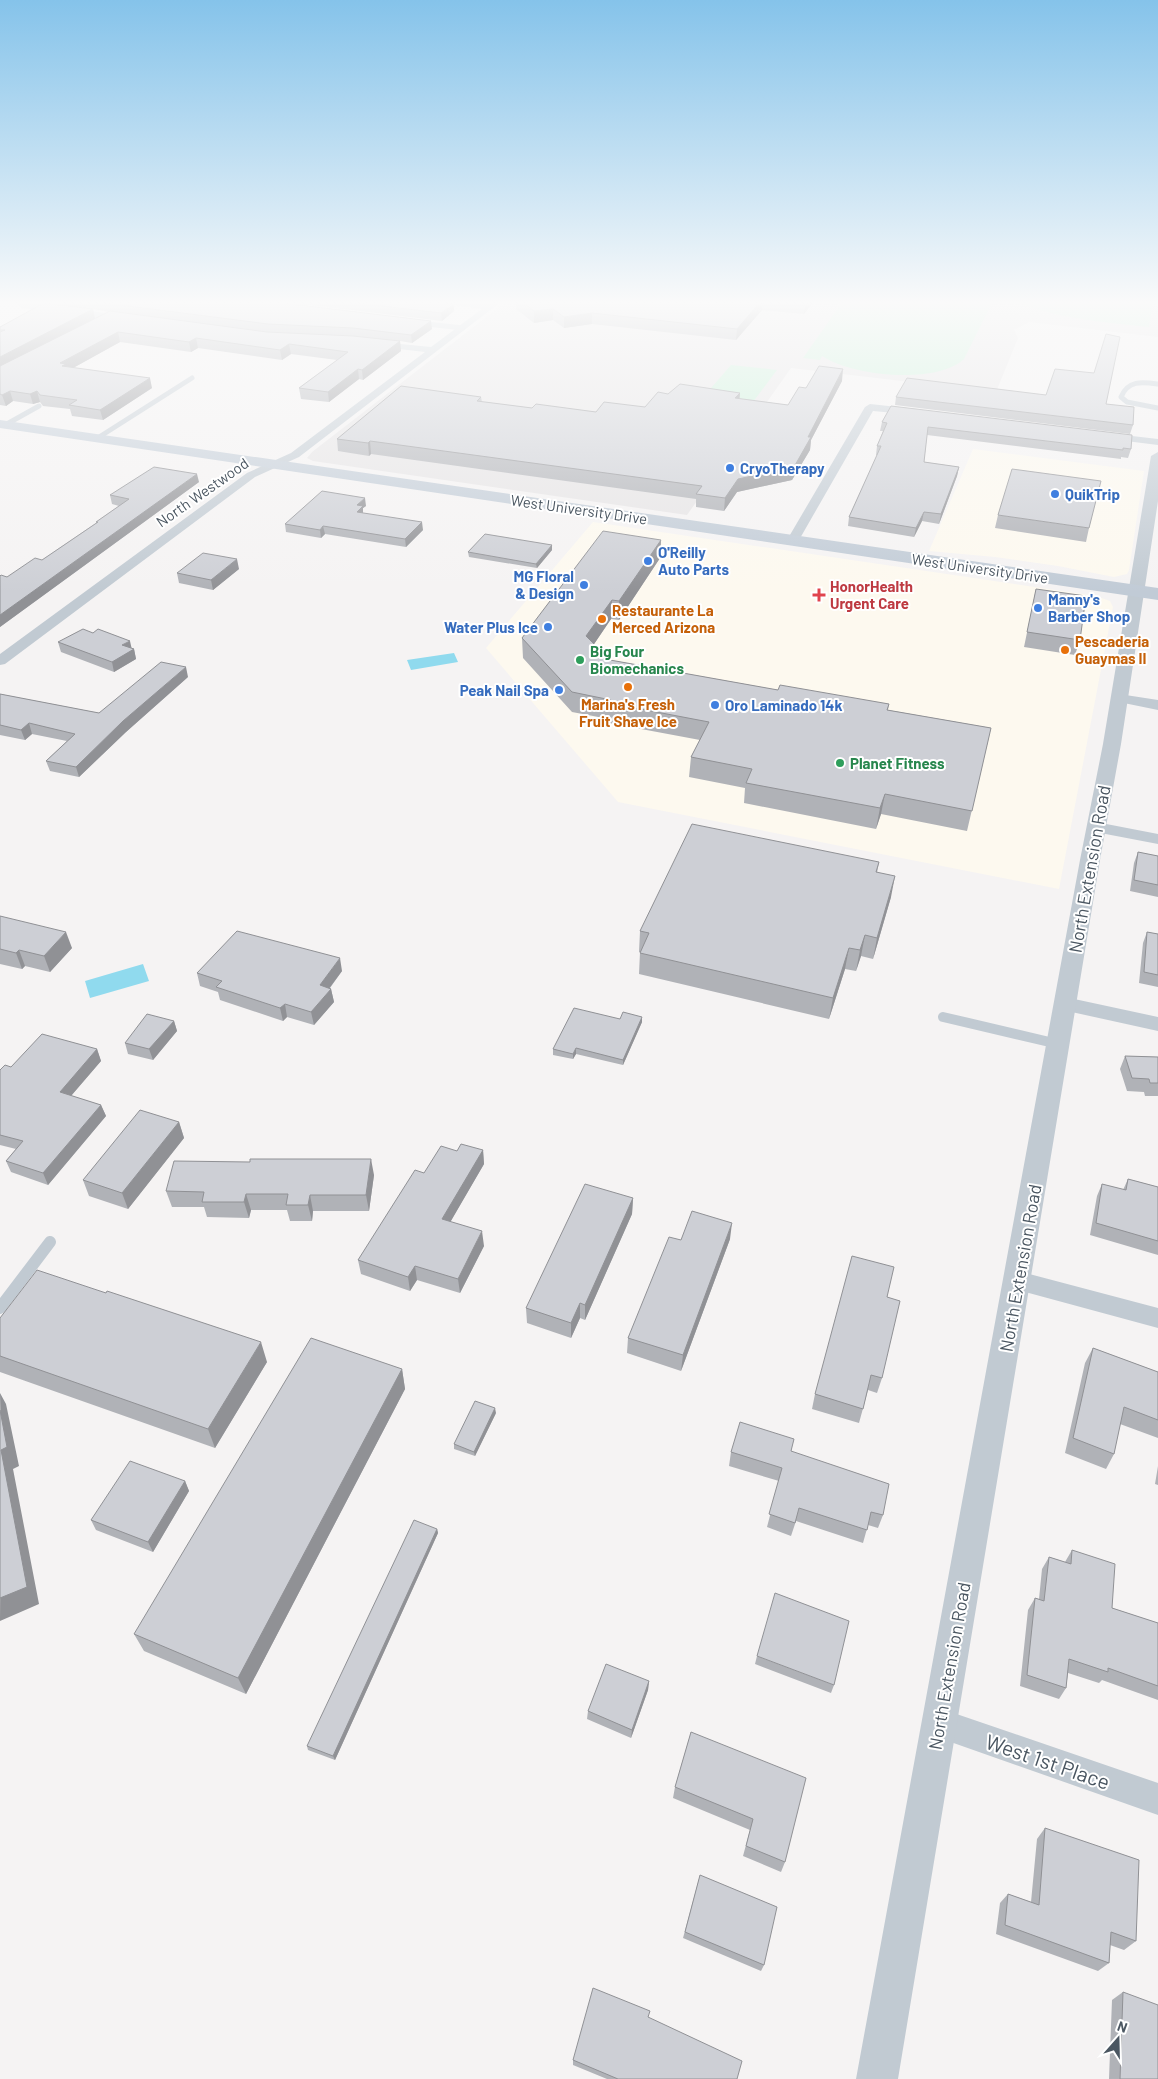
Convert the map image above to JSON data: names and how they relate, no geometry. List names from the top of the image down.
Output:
{
  "streets": {
    "main road": ["West University Drive"],
    "street": ["North Westwood", "North Extension Road", "West 1st Place"]
  },
  "crossings": [
    ["North Westwood", "West University Drive"],
    ["West University Drive", "North Extension Road"],
    ["North Extension Road", "West 1st Place"]
  ],
  "places": {
    "other": [
      "CryoTherapy",
      "QuikTrip",
      "O'Reilly Auto Parts",
      "MG Floral & Design",
      "Manny's Barber Shop",
      "Restaurante La Merced Arizona",
      "Water Plus Ice",
      "Pescaderia Guaymas II",
      "Big Four Biomechanics",
      "Marina's Fresh Fruit Shave Ice",
      "Peak Nail Spa",
      "Oro Laminado 14k",
      "Planet Fitness"
    ],
    "health": ["HonorHealth Urgent Care"]
  },
  "north": "top"
}
